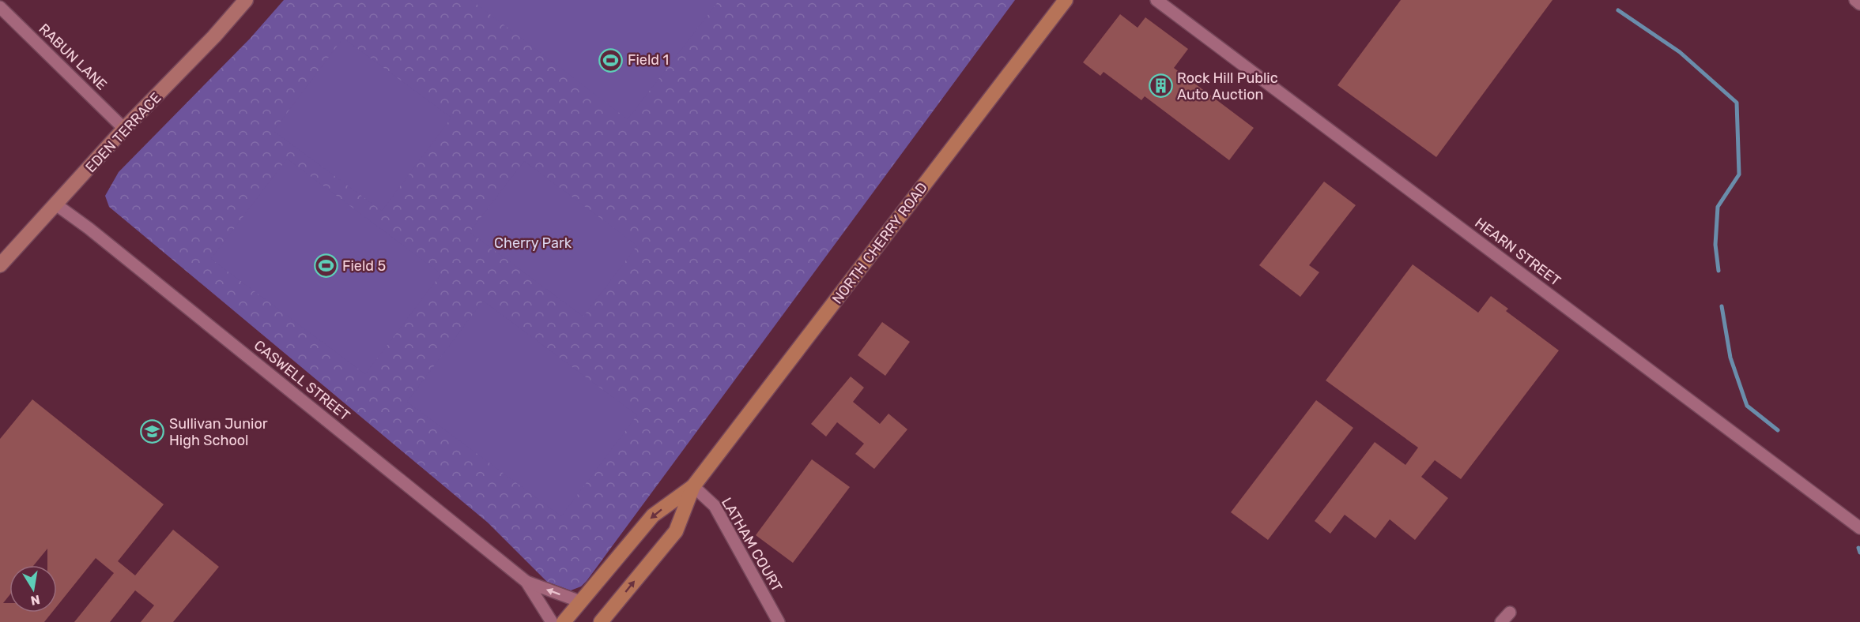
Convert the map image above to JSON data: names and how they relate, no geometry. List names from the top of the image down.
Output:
{
  "streets": {
    "main road": ["NORTH CHERRY ROAD"],
    "street": [
      "RABUN LANE",
      "EDEN TERRACE",
      "HEARN STREET",
      "CASWELL STREET",
      "LATHAM COURT"
    ]
  },
  "crossings": [
    ["RABUN LANE", "EDEN TERRACE"],
    ["EDEN TERRACE", "CASWELL STREET"],
    ["NORTH CHERRY ROAD", "CASWELL STREET"],
    ["NORTH CHERRY ROAD", "LATHAM COURT"]
  ],
  "parks": ["Cherry Park"],
  "places": {
    "sports": ["Field 1", "Field 5"],
    "building": ["Rock Hill Public Auto Auction"],
    "school or university": ["Sullivan Junior High School"]
  },
  "north": "bottom"
}
